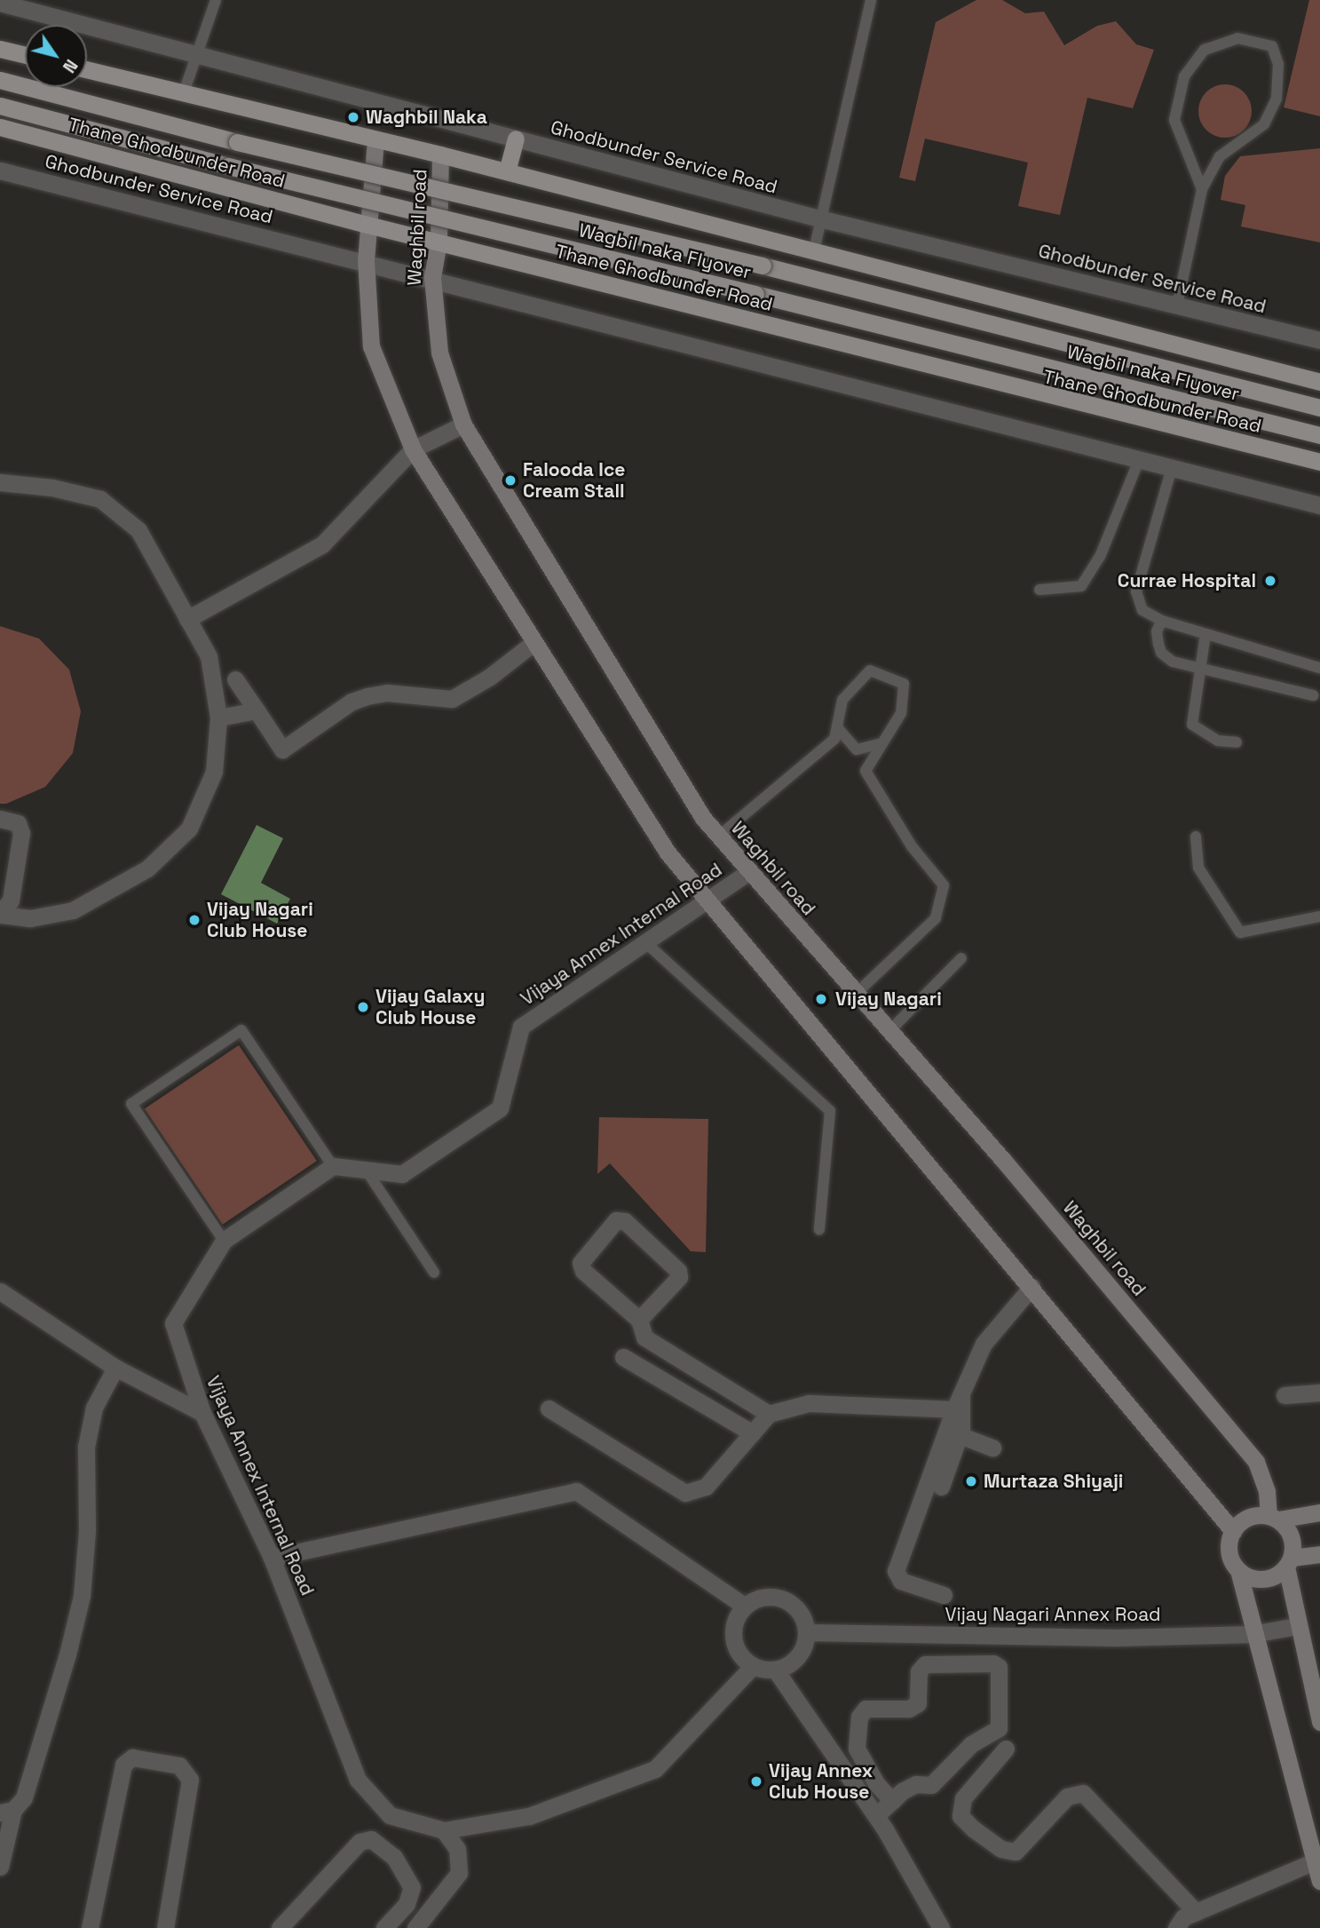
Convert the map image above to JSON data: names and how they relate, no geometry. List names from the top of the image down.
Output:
{
  "streets": {
    "main road": ["Thane Ghodbunder Road", "Waghbil road", "Wagbil naka Flyover"],
    "street": ["Ghodbunder Service Road", "Vijaya Annex Internal Road", "Vijay Nagari Annex Road"]
  },
  "crossings": [
    ["Thane Ghodbunder Road", "Waghbil road"],
    ["Ghodbunder Service Road", "Waghbil road"],
    ["Waghbil road", "Vijaya Annex Internal Road"],
    ["Vijaya Annex Internal Road", "Vijay Nagari Annex Road"]
  ],
  "places": [
    "Waghbil Naka",
    "Falooda Ice Cream Stall",
    "Currae Hospital",
    "Vijay Nagari Club House",
    "Vijay Nagari",
    "Vijay Galaxy Club House",
    "Murtaza Shiyaji",
    "Vijay Annex Club House"
  ],
  "north": "bottom right"
}
